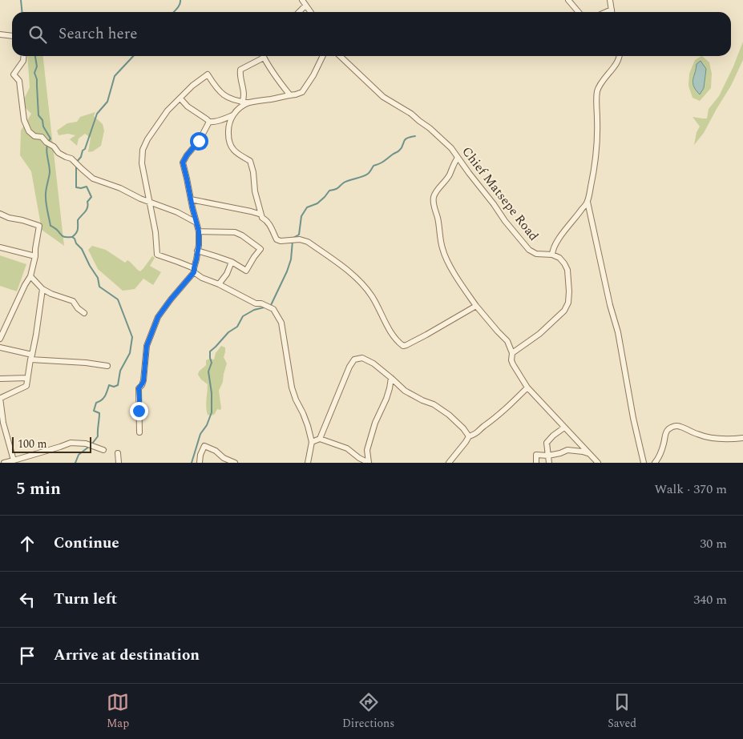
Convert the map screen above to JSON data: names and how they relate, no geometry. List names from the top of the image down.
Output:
{
  "streets": {
    "street": ["Chief Matsepe Road"]
  },
  "scale_bar": "100 m",
  "page": {
    "search": "Search here",
    "scale": "100 m",
    "heading": ["5 min", "Walk · 370 m"],
    "list": [
      ["Continue", "30 m"],
      ["Turn left", "340 m"],
      "Arrive at destination"
    ],
    "nav": ["Map", "Directions", "Saved"]
  }
}
